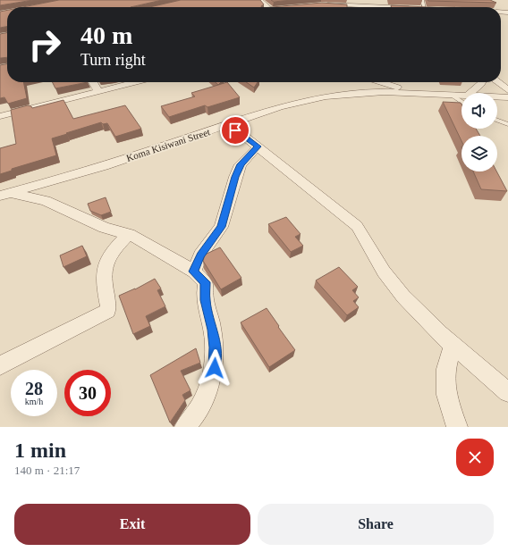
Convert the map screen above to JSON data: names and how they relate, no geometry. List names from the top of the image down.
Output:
{
  "streets": {
    "street": ["Koma Kisiwani Street"]
  },
  "page": {
    "turn": ["40 m", "Turn right"],
    "speed": "28 km/h",
    "limit": "30",
    "heading": ["1 min", "140 m · 21:17"],
    "buttons": ["Exit", "Share"]
  }
}
